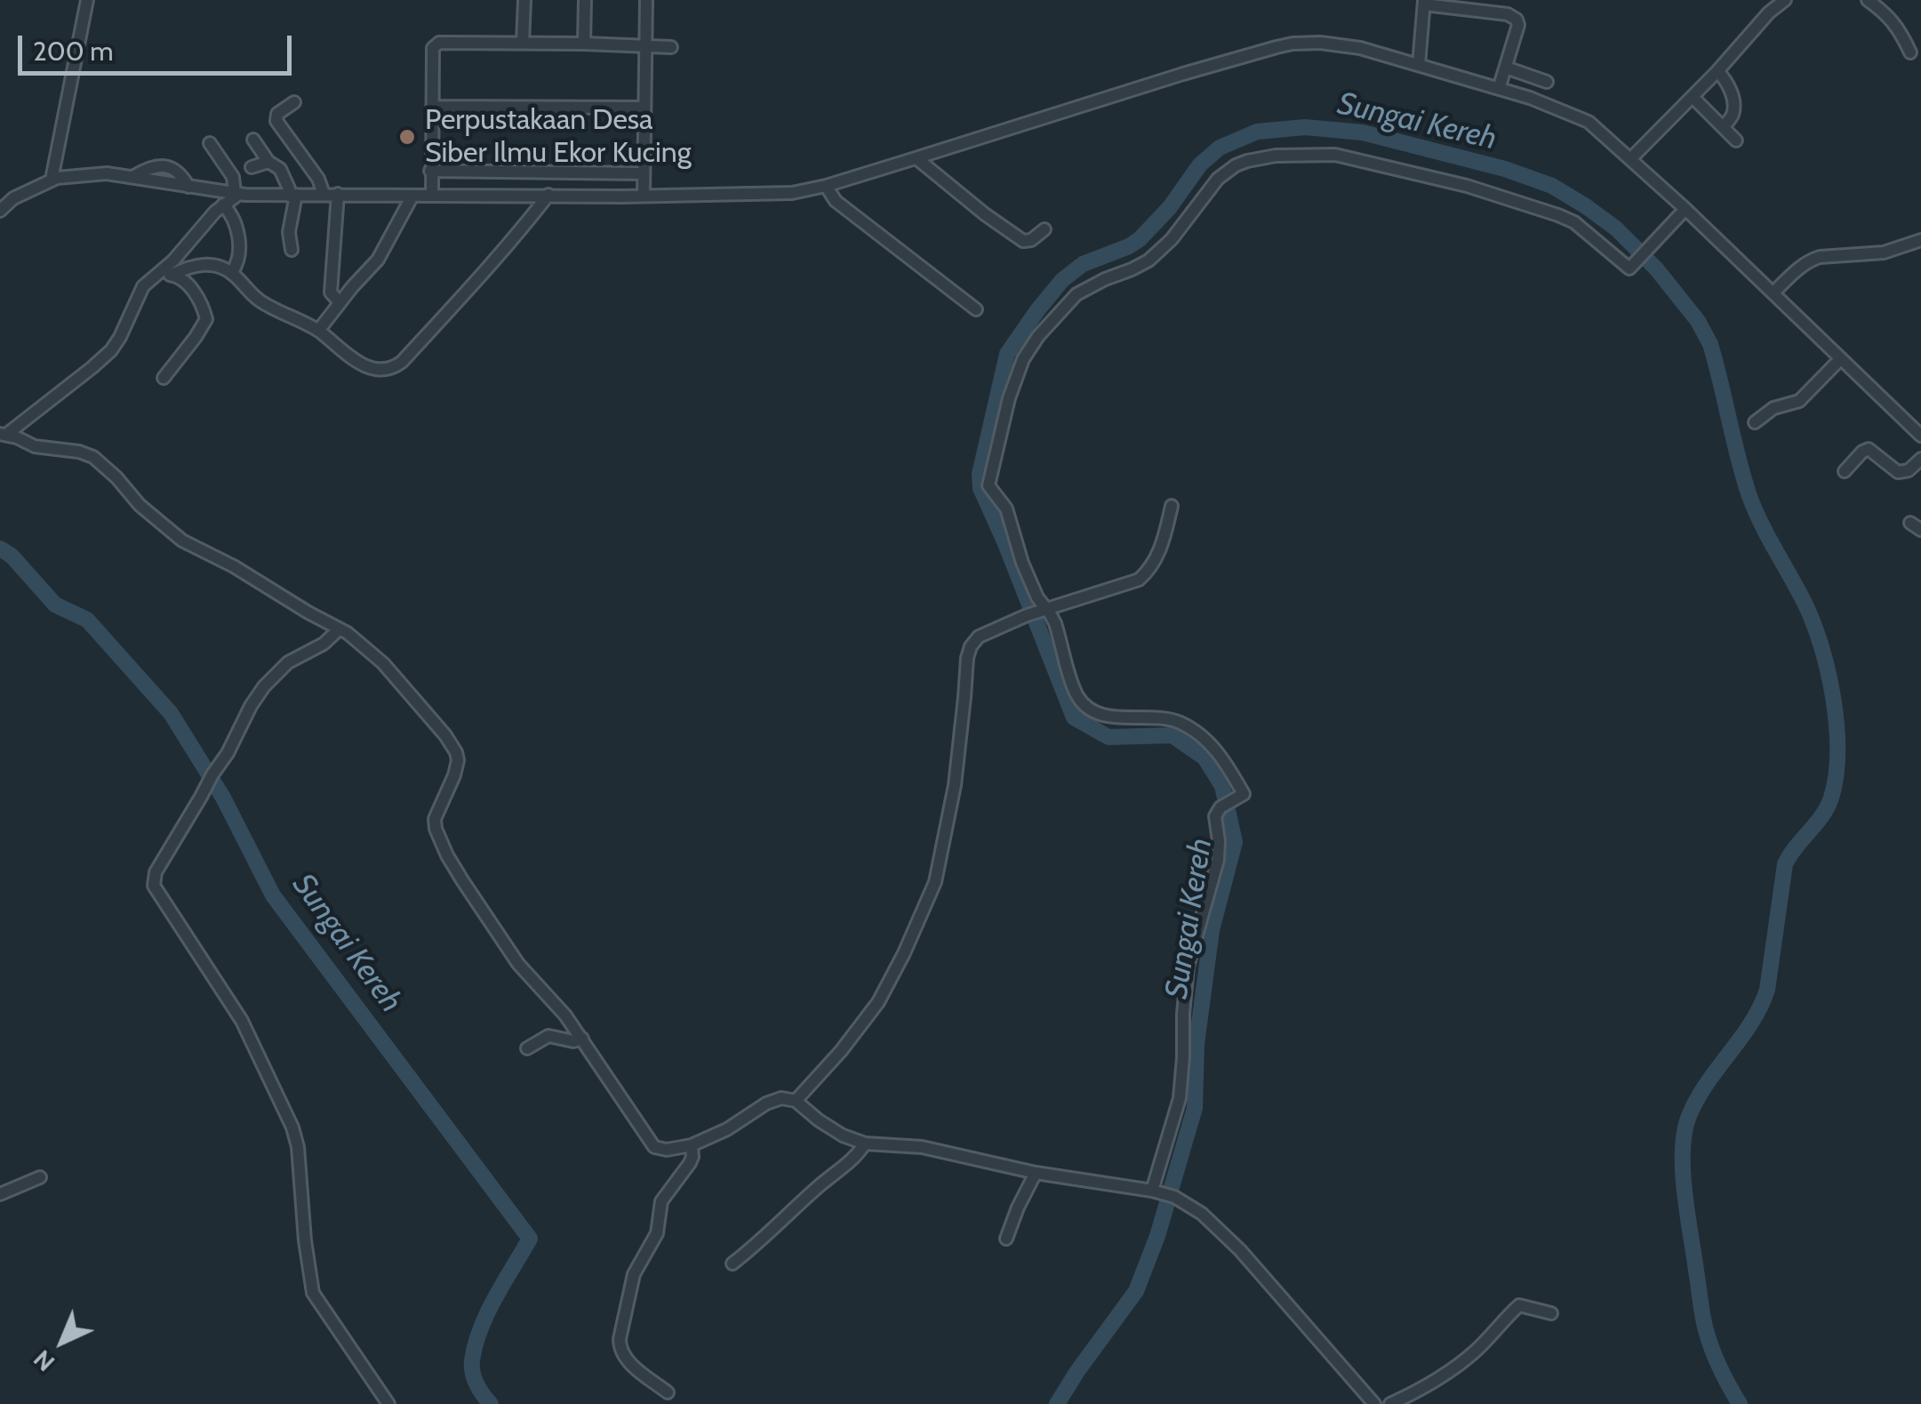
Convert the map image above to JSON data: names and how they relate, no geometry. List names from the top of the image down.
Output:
{
  "water": ["Sungai Kereh"],
  "places": ["Perpustakaan Desa Siber Ilmu Ekor Kucing"],
  "scale_bar": "200 m",
  "north": "bottom left"
}
